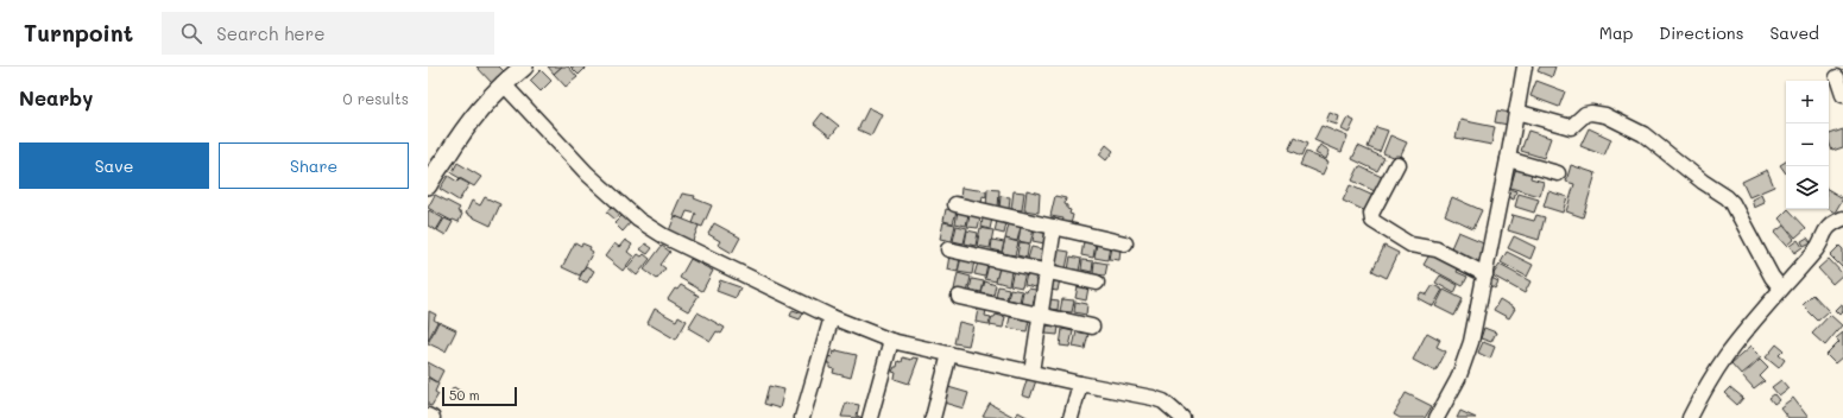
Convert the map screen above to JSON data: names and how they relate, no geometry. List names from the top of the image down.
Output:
{
  "scale_bar": "50 m",
  "page": {
    "header": "Turnpoint",
    "search": "Search here",
    "nav": ["Map", "Directions", "Saved"],
    "heading": ["Nearby", "0 results"],
    "map_buttons": ["+", "−"],
    "buttons": ["Save", "Share"],
    "scale": "50 m"
  }
}
